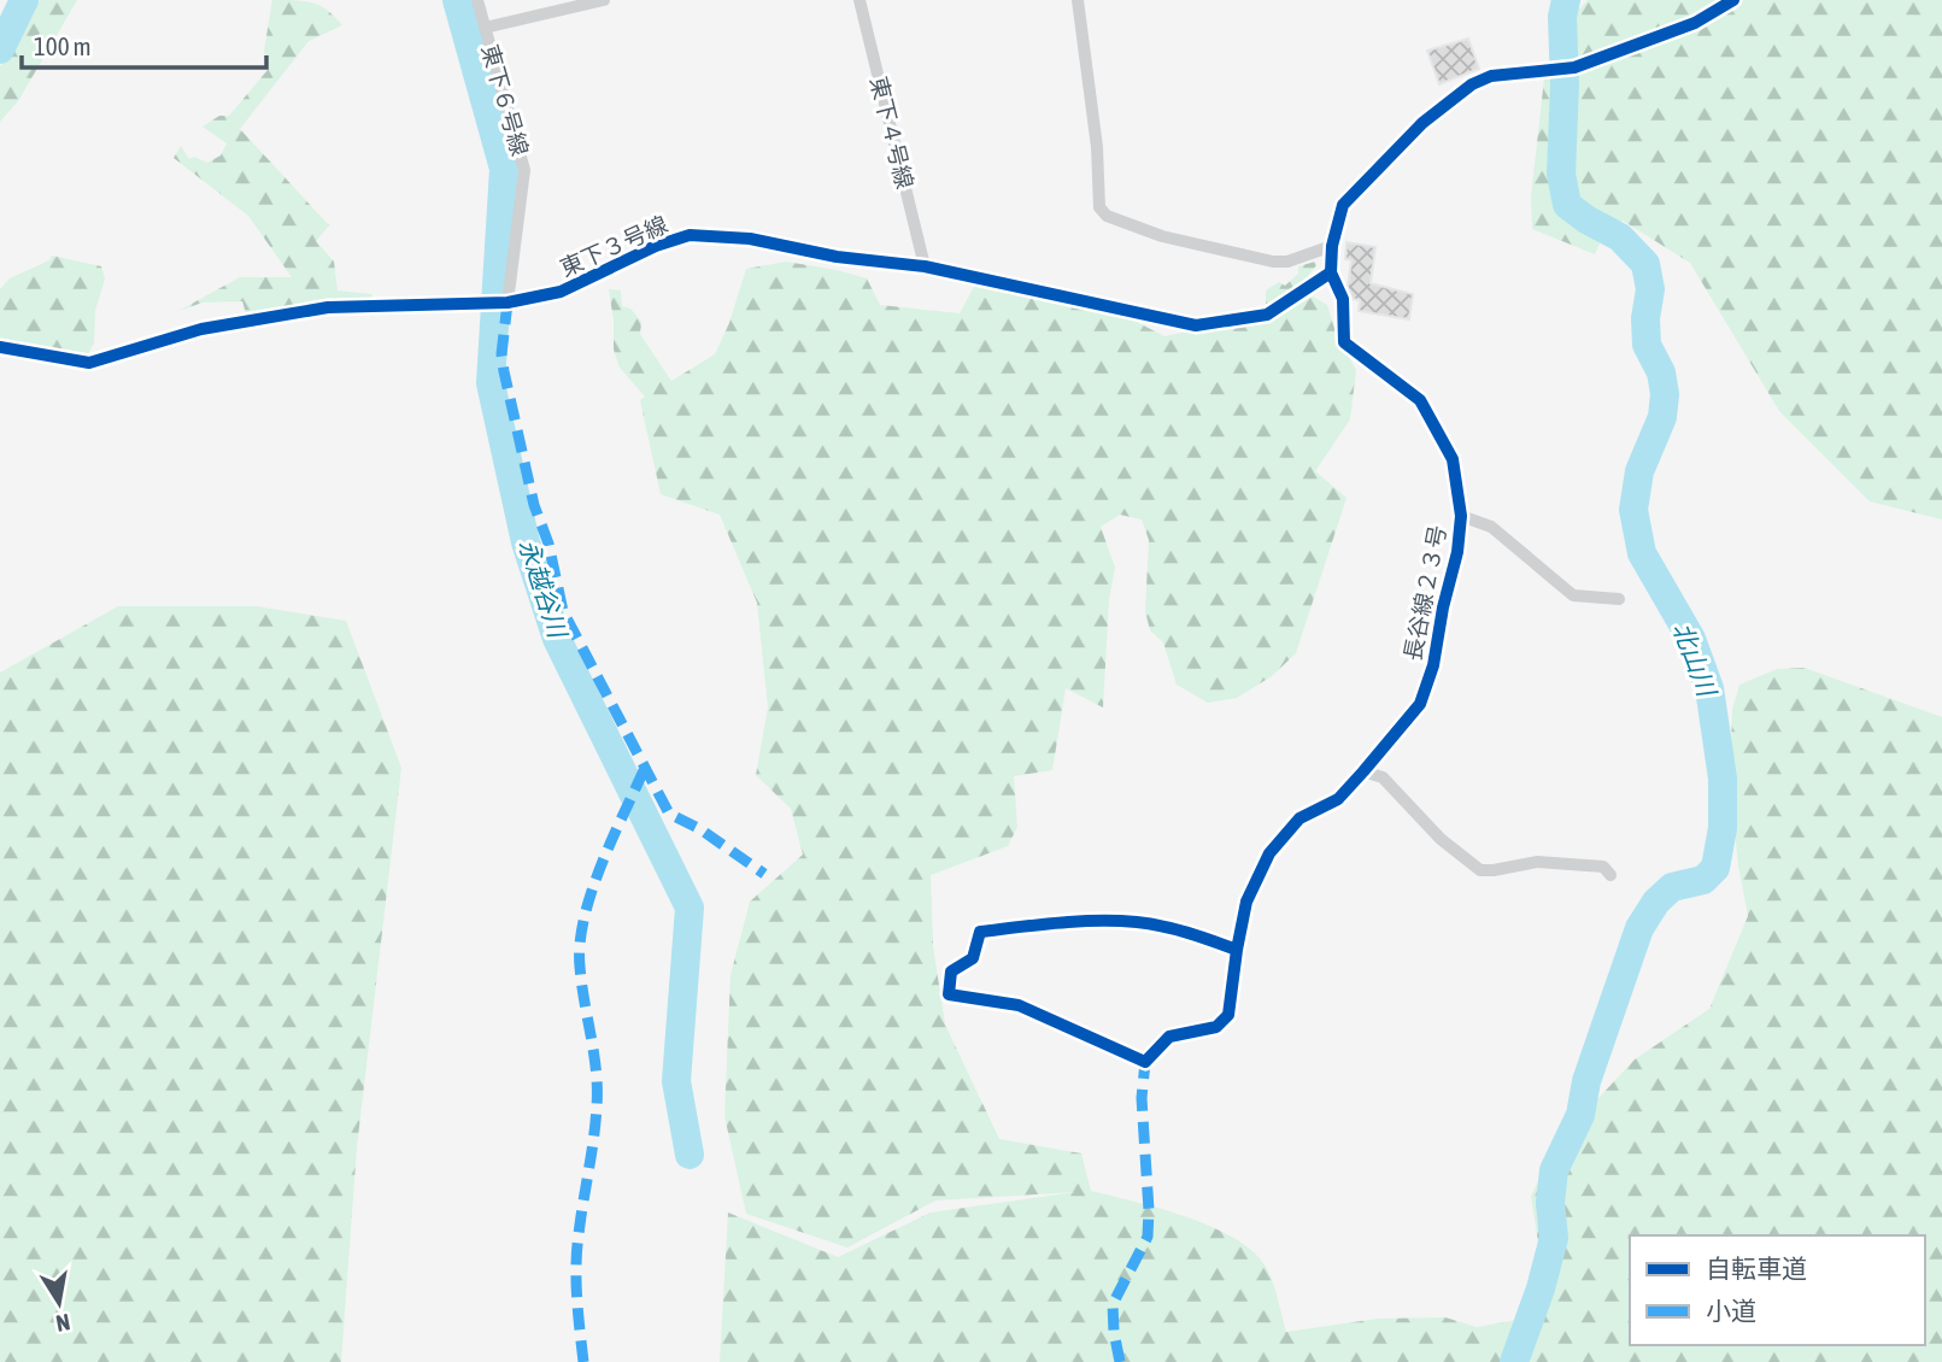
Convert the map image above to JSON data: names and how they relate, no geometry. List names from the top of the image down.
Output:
{
  "streets": {
    "street": [
      "東下６号線",
      "東下４号線",
      "東下３号線",
      "長谷線２３号"
    ]
  },
  "crossings": [
    ["東下６号線", "東下３号線"],
    ["東下４号線", "東下３号線"],
    ["東下３号線", "長谷線２３号"]
  ],
  "water": ["永越谷川", "北山川"],
  "legend": ["自転車道", "小道"],
  "scale_bar": "100 m",
  "north": "bottom"
}
